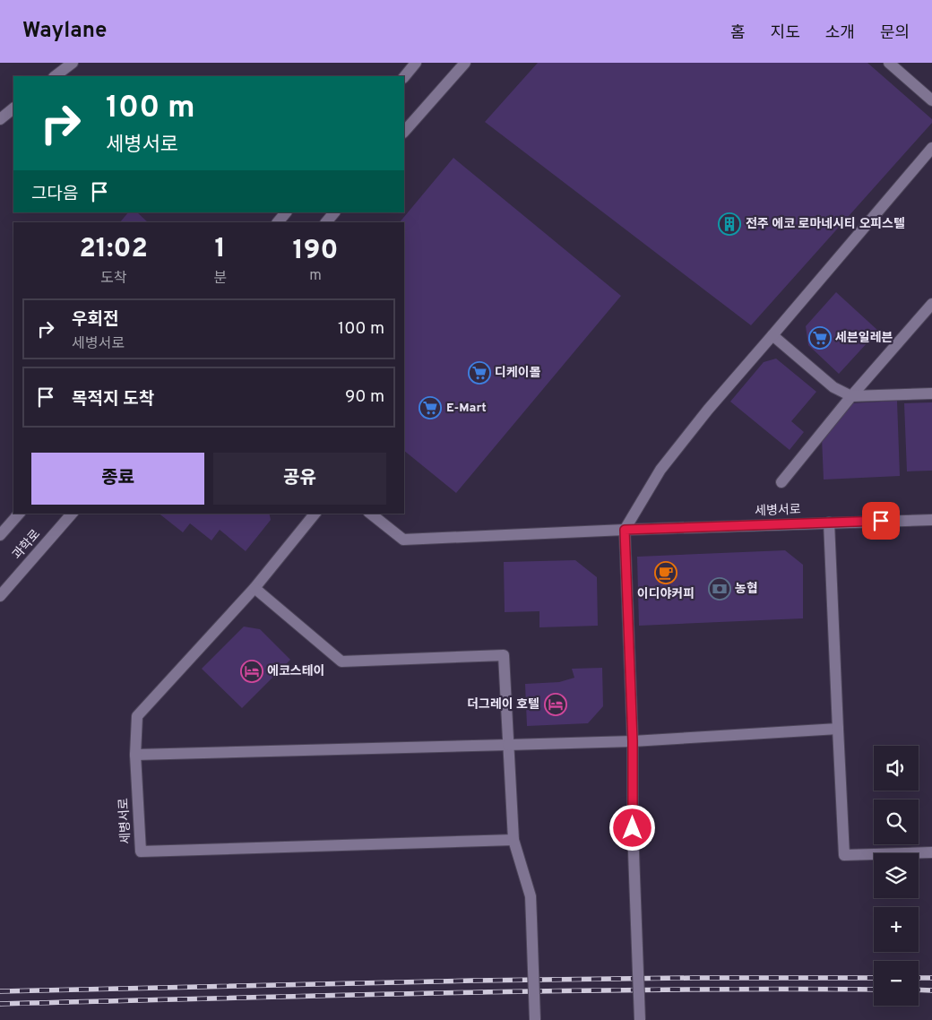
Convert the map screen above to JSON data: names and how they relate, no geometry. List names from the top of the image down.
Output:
{
  "streets": {
    "street": ["세병서로", "과학로"]
  },
  "places": {
    "building": ["전주 에코 로마네시티 오피스텔"],
    "supermarket": ["세븐일레븐", "디케이몰", "E-Mart"],
    "cafe": ["이디야커피"],
    "bank": ["농협"],
    "hotel": ["에코스테이", "더그레이 호텔"]
  },
  "page": {
    "header": "Waylane",
    "nav": [
      "홈",
      "지도",
      "소개",
      "문의"
    ],
    "turn": ["100 m", "세병서로"],
    "then": "그다음",
    "eta": [
      "21:02",
      "도착",
      "1",
      "분",
      "190",
      "m"
    ],
    "list": [
      {
        "name": "우회전",
        "note": "세병서로",
        "value": "100 m"
      },
      {
        "name": "목적지 도착",
        "value": "90 m"
      }
    ],
    "buttons": ["종료", "공유"],
    "map_buttons": ["+", "−"]
  }
}
